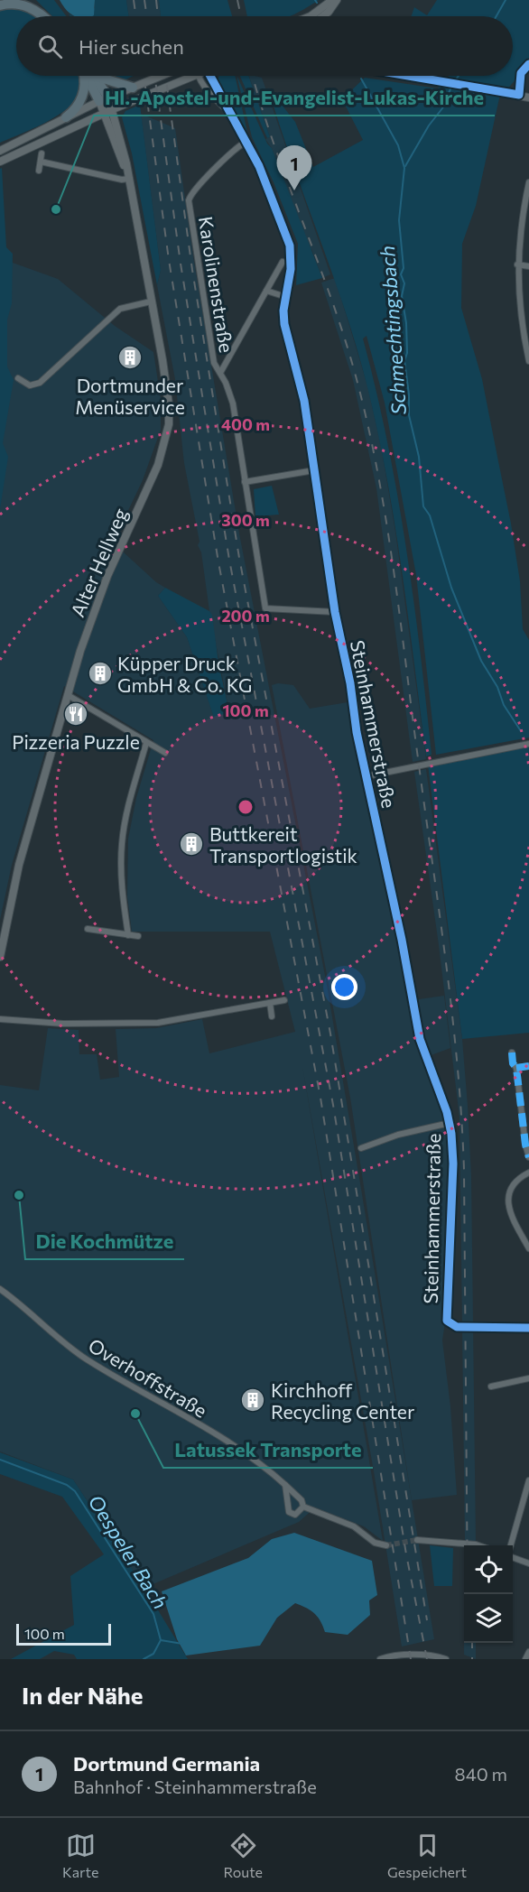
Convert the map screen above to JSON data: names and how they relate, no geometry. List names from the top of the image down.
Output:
{
  "streets": {
    "street": [
      "Karolinenstraße",
      "Alter Hellweg",
      "Steinhammerstraße",
      "Overhoffstraße"
    ]
  },
  "crossings": [
    ["Karolinenstraße", "Steinhammerstraße"]
  ],
  "water": ["Schmechtingsbach", "Oespeler Bach"],
  "places": {
    "other": ["Hl.-Apostel-und-Evangelist-Lukas-Kirche", "Die Kochmütze", "Latussek Transporte"],
    "building": [
      "Dortmunder Menüservice",
      "Küpper Druck GmbH & Co. KG",
      "Buttkereit Transportlogistik",
      "Kirchhoff Recycling Center"
    ],
    "restaurant": ["Pizzeria Puzzle"]
  },
  "scale_bar": "100 m",
  "page": {
    "search": "Hier suchen",
    "pins": "1",
    "scale": "100 m",
    "heading": "In der Nähe",
    "list": [
      {
        "mark": "1",
        "name": "Dortmund Germania",
        "note": "Bahnhof · Steinhammerstraße",
        "value": "840 m"
      }
    ],
    "nav": ["Karte", "Route", "Gespeichert"]
  },
  "rings": [
    "400 m",
    "300 m",
    "200 m",
    "100 m"
  ]
}
